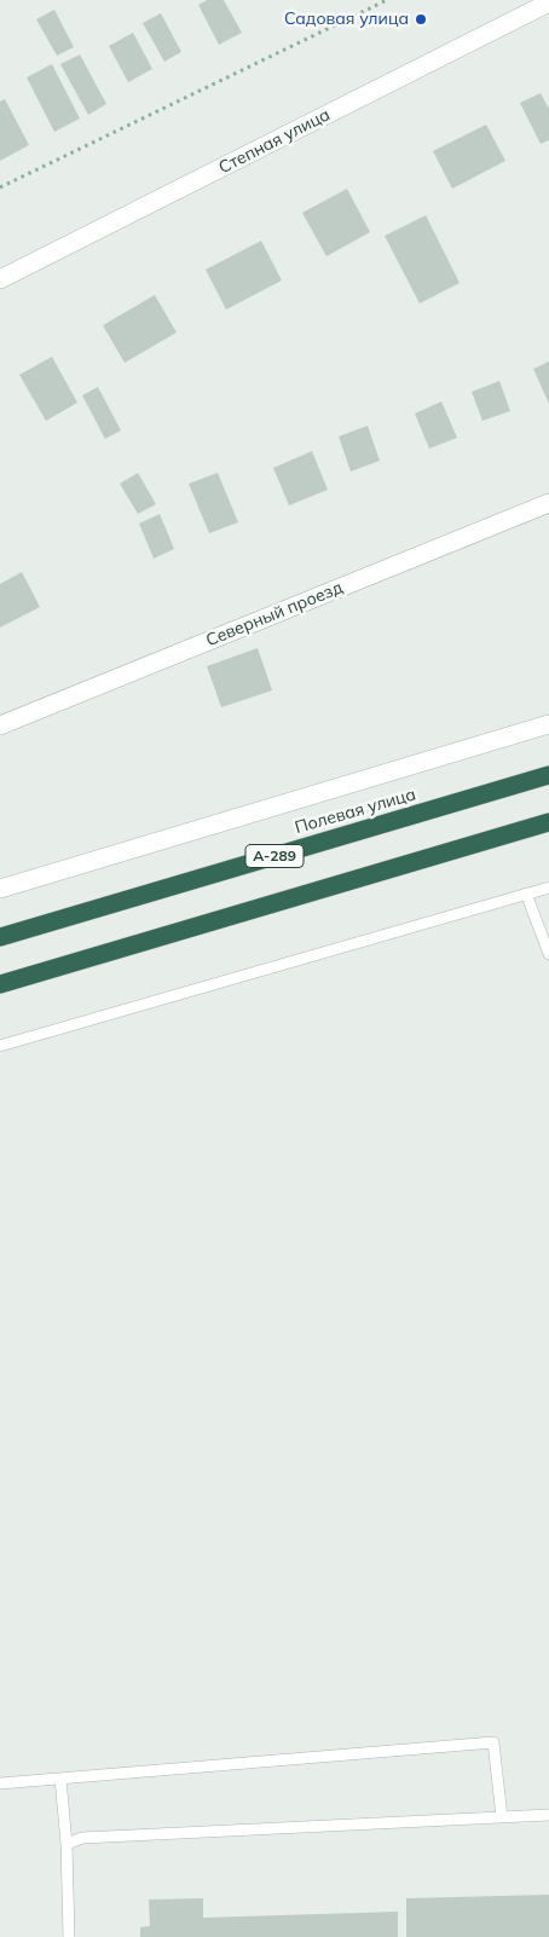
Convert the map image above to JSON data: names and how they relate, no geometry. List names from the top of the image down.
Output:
{
  "streets": {
    "highway": ["Полевая улица", "А-289"],
    "main road": ["Степная улица", "Северный проезд"]
  },
  "places": ["Садовая улица"]
}
